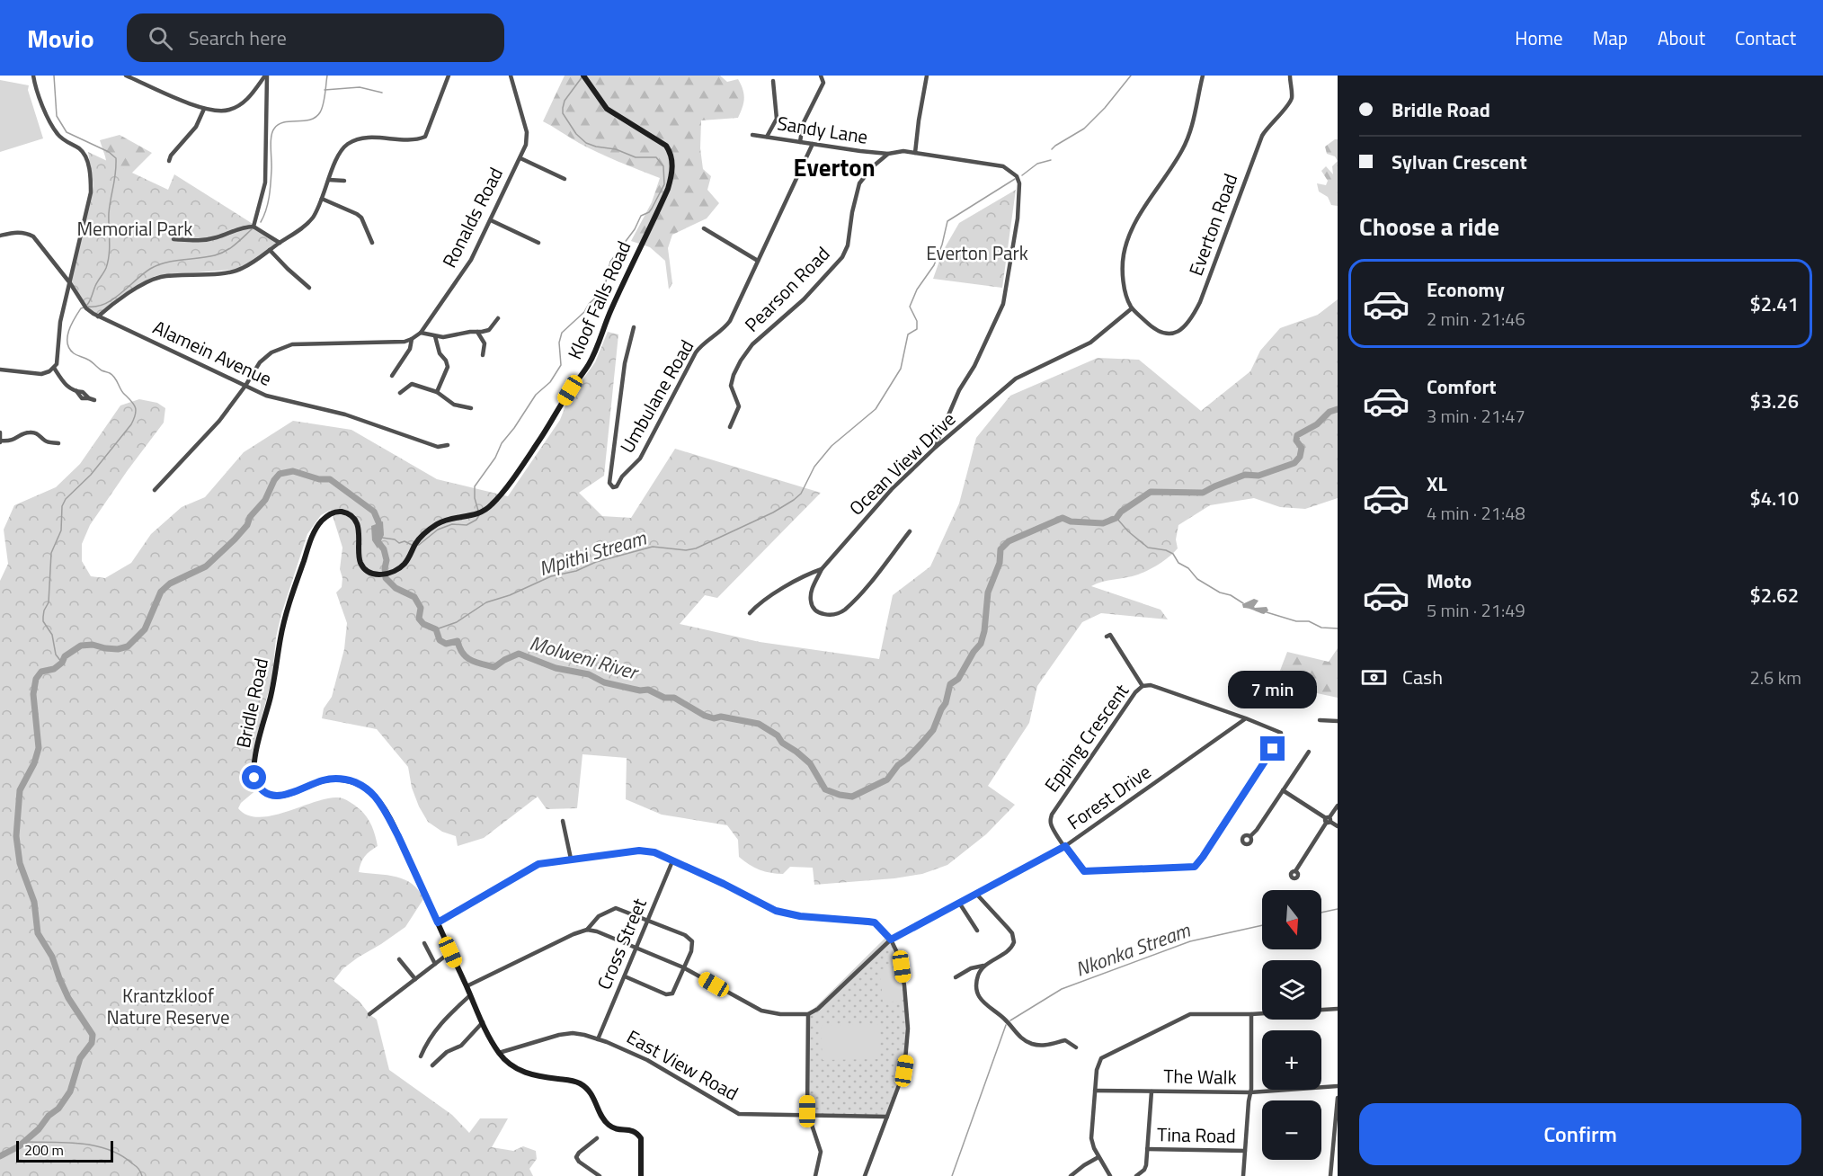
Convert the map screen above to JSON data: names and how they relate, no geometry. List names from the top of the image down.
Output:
{
  "streets": {
    "main road": ["Kloof Falls Road", "Bridle Road"],
    "street": [
      "Sandy Lane",
      "Ronalds Road",
      "Everton Road",
      "Pearson Road",
      "Alamein Avenue",
      "Umbulane Road",
      "Ocean View Drive",
      "Epping Crescent",
      "Forest Drive",
      "Cross Street",
      "East View Road",
      "The Walk",
      "Tina Road"
    ]
  },
  "crossings": [
    ["Sandy Lane", "Pearson Road"],
    ["Sandy Lane", "Umbulane Road"],
    ["Everton Road", "Ocean View Drive"],
    ["Kloof Falls Road", "Bridle Road"],
    ["Bridle Road", "East View Road"],
    ["Epping Crescent", "Forest Drive"],
    ["Cross Street", "East View Road"]
  ],
  "districts": ["Everton"],
  "water": ["Mpithi Stream", "Molweni River", "Nkonka Stream"],
  "parks": ["Memorial Park", "Everton Park", "Krantzkloof Nature Reserve"],
  "scale_bar": "200 m",
  "north": "bottom",
  "page": {
    "header": "Movio",
    "search": "Search here",
    "nav": [
      "Home",
      "Map",
      "About",
      "Contact"
    ],
    "banner": ["Bridle Road", "Sylvan Crescent"],
    "heading": "Choose a ride",
    "list": [
      {
        "name": "Economy",
        "note": "2 min · 21:46",
        "value": "$2.41"
      },
      {
        "name": "Comfort",
        "note": "3 min · 21:47",
        "value": "$3.26"
      },
      {
        "name": "XL",
        "note": "4 min · 21:48",
        "value": "$4.10"
      },
      {
        "name": "Moto",
        "note": "5 min · 21:49",
        "value": "$2.62"
      }
    ],
    "pay": ["Cash", "2.6 km"],
    "bubble": "7 min",
    "map_buttons": ["+", "−"],
    "buttons": "Confirm",
    "scale": "200 m"
  }
}
